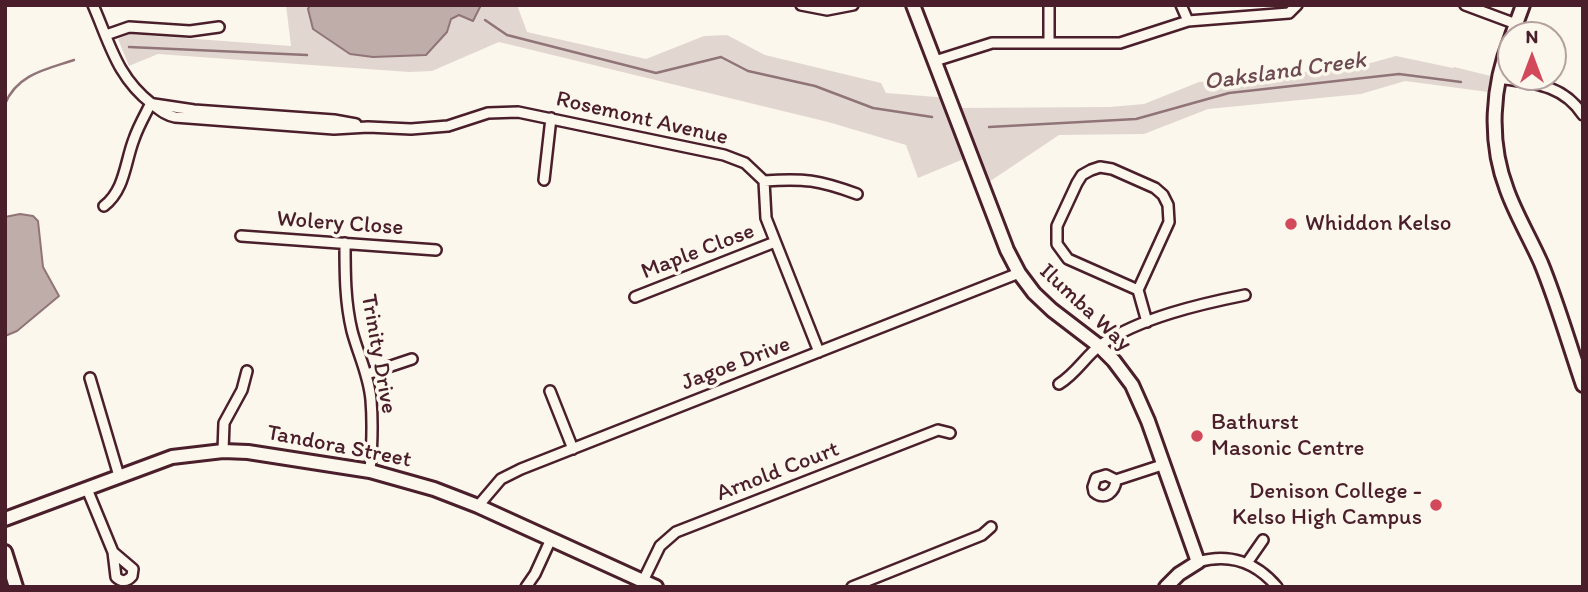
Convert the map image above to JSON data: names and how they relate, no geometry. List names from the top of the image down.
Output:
{
  "streets": {
    "street": [
      "Rosemont Avenue",
      "Wolery Close",
      "Maple Close",
      "Ilumba Way",
      "Trinity Drive",
      "Jagoe Drive",
      "Tandora Street",
      "Arnold Court"
    ]
  },
  "crossings": [
    ["Wolery Close", "Trinity Drive"],
    ["Ilumba Way", "Jagoe Drive"],
    ["Trinity Drive", "Tandora Street"],
    ["Jagoe Drive", "Tandora Street"],
    ["Tandora Street", "Arnold Court"]
  ],
  "water": ["Oaksland Creek"],
  "places": ["Whiddon Kelso", "Bathurst Masonic Centre", "Denison College - Kelso High Campus"],
  "north": "top"
}
